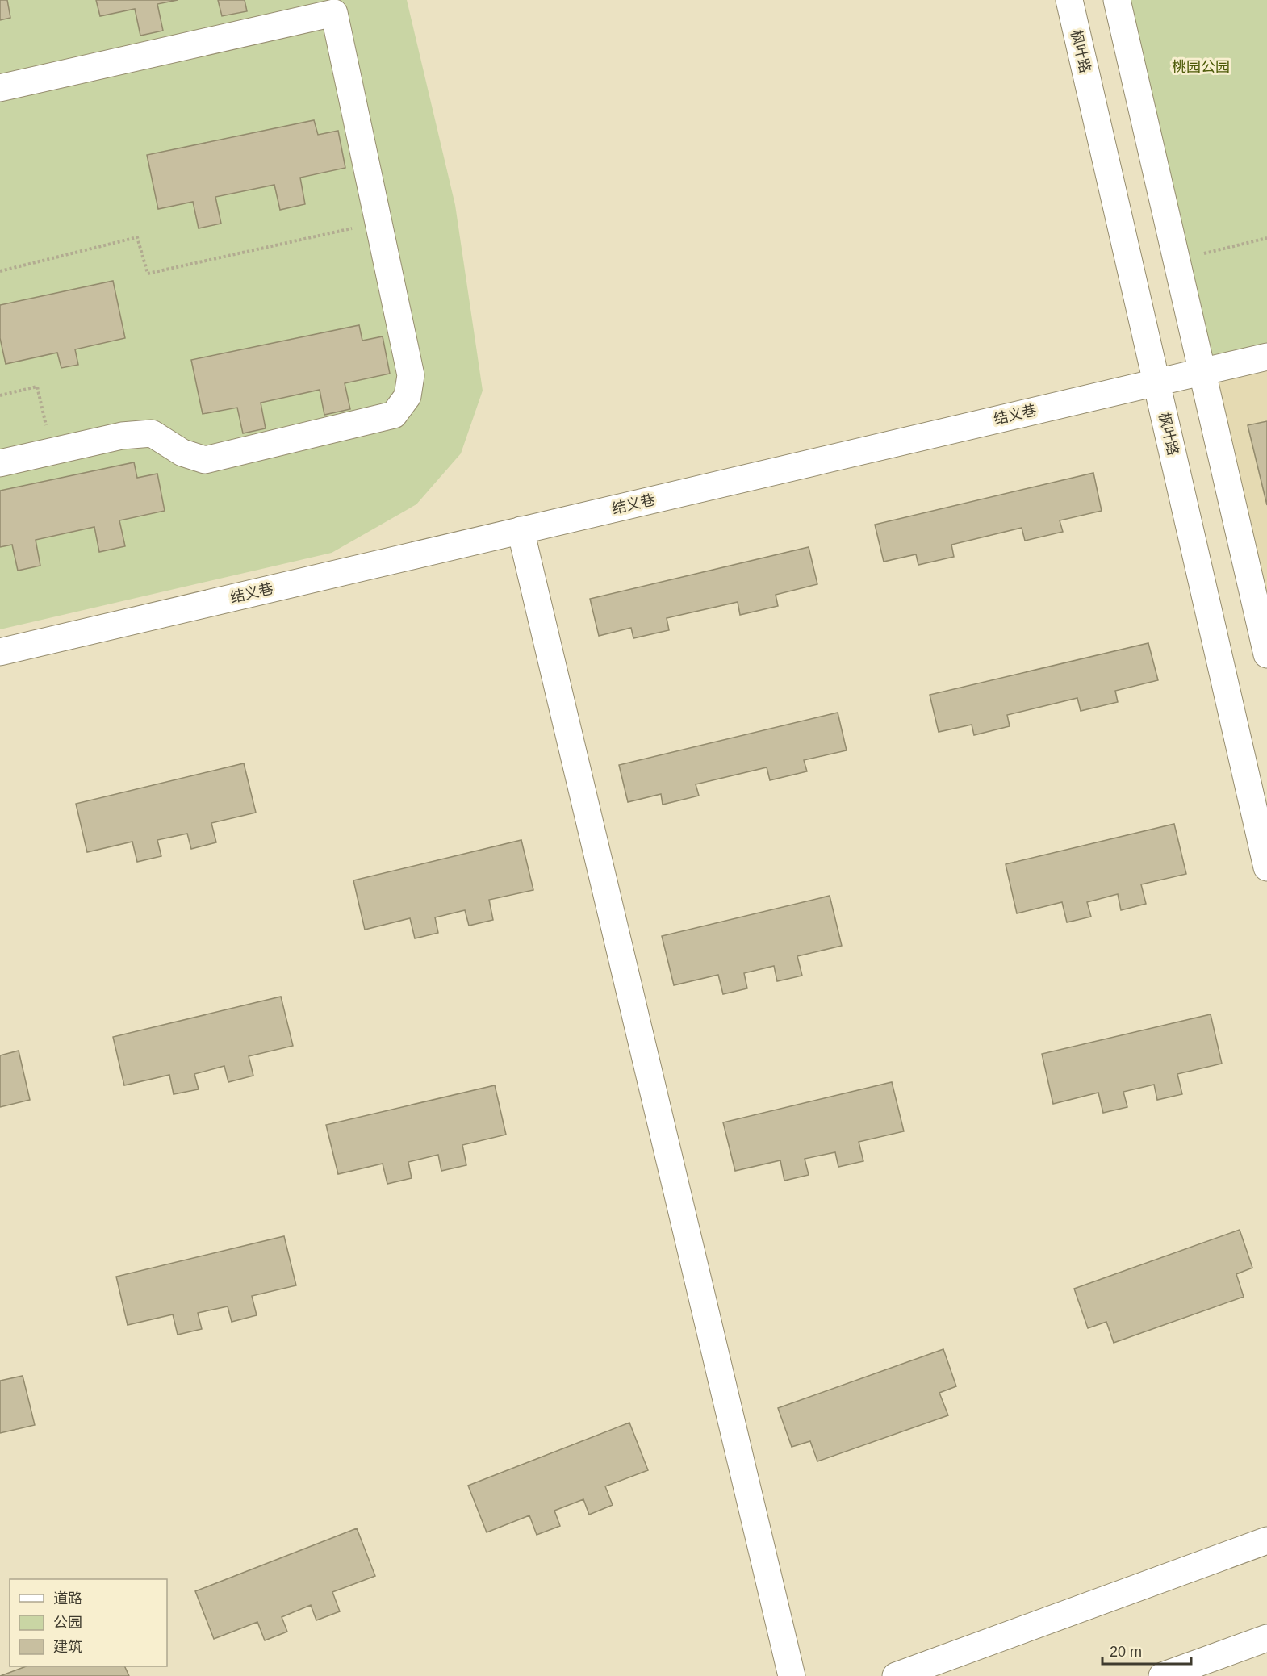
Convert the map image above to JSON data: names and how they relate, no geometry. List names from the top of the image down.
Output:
{
  "streets": {
    "street": ["枫叶路", "结义巷"]
  },
  "crossings": [
    ["枫叶路", "结义巷"]
  ],
  "parks": ["桃园公园"],
  "legend": ["道路", "公园", "建筑"],
  "scale_bar": "20 m"
}
